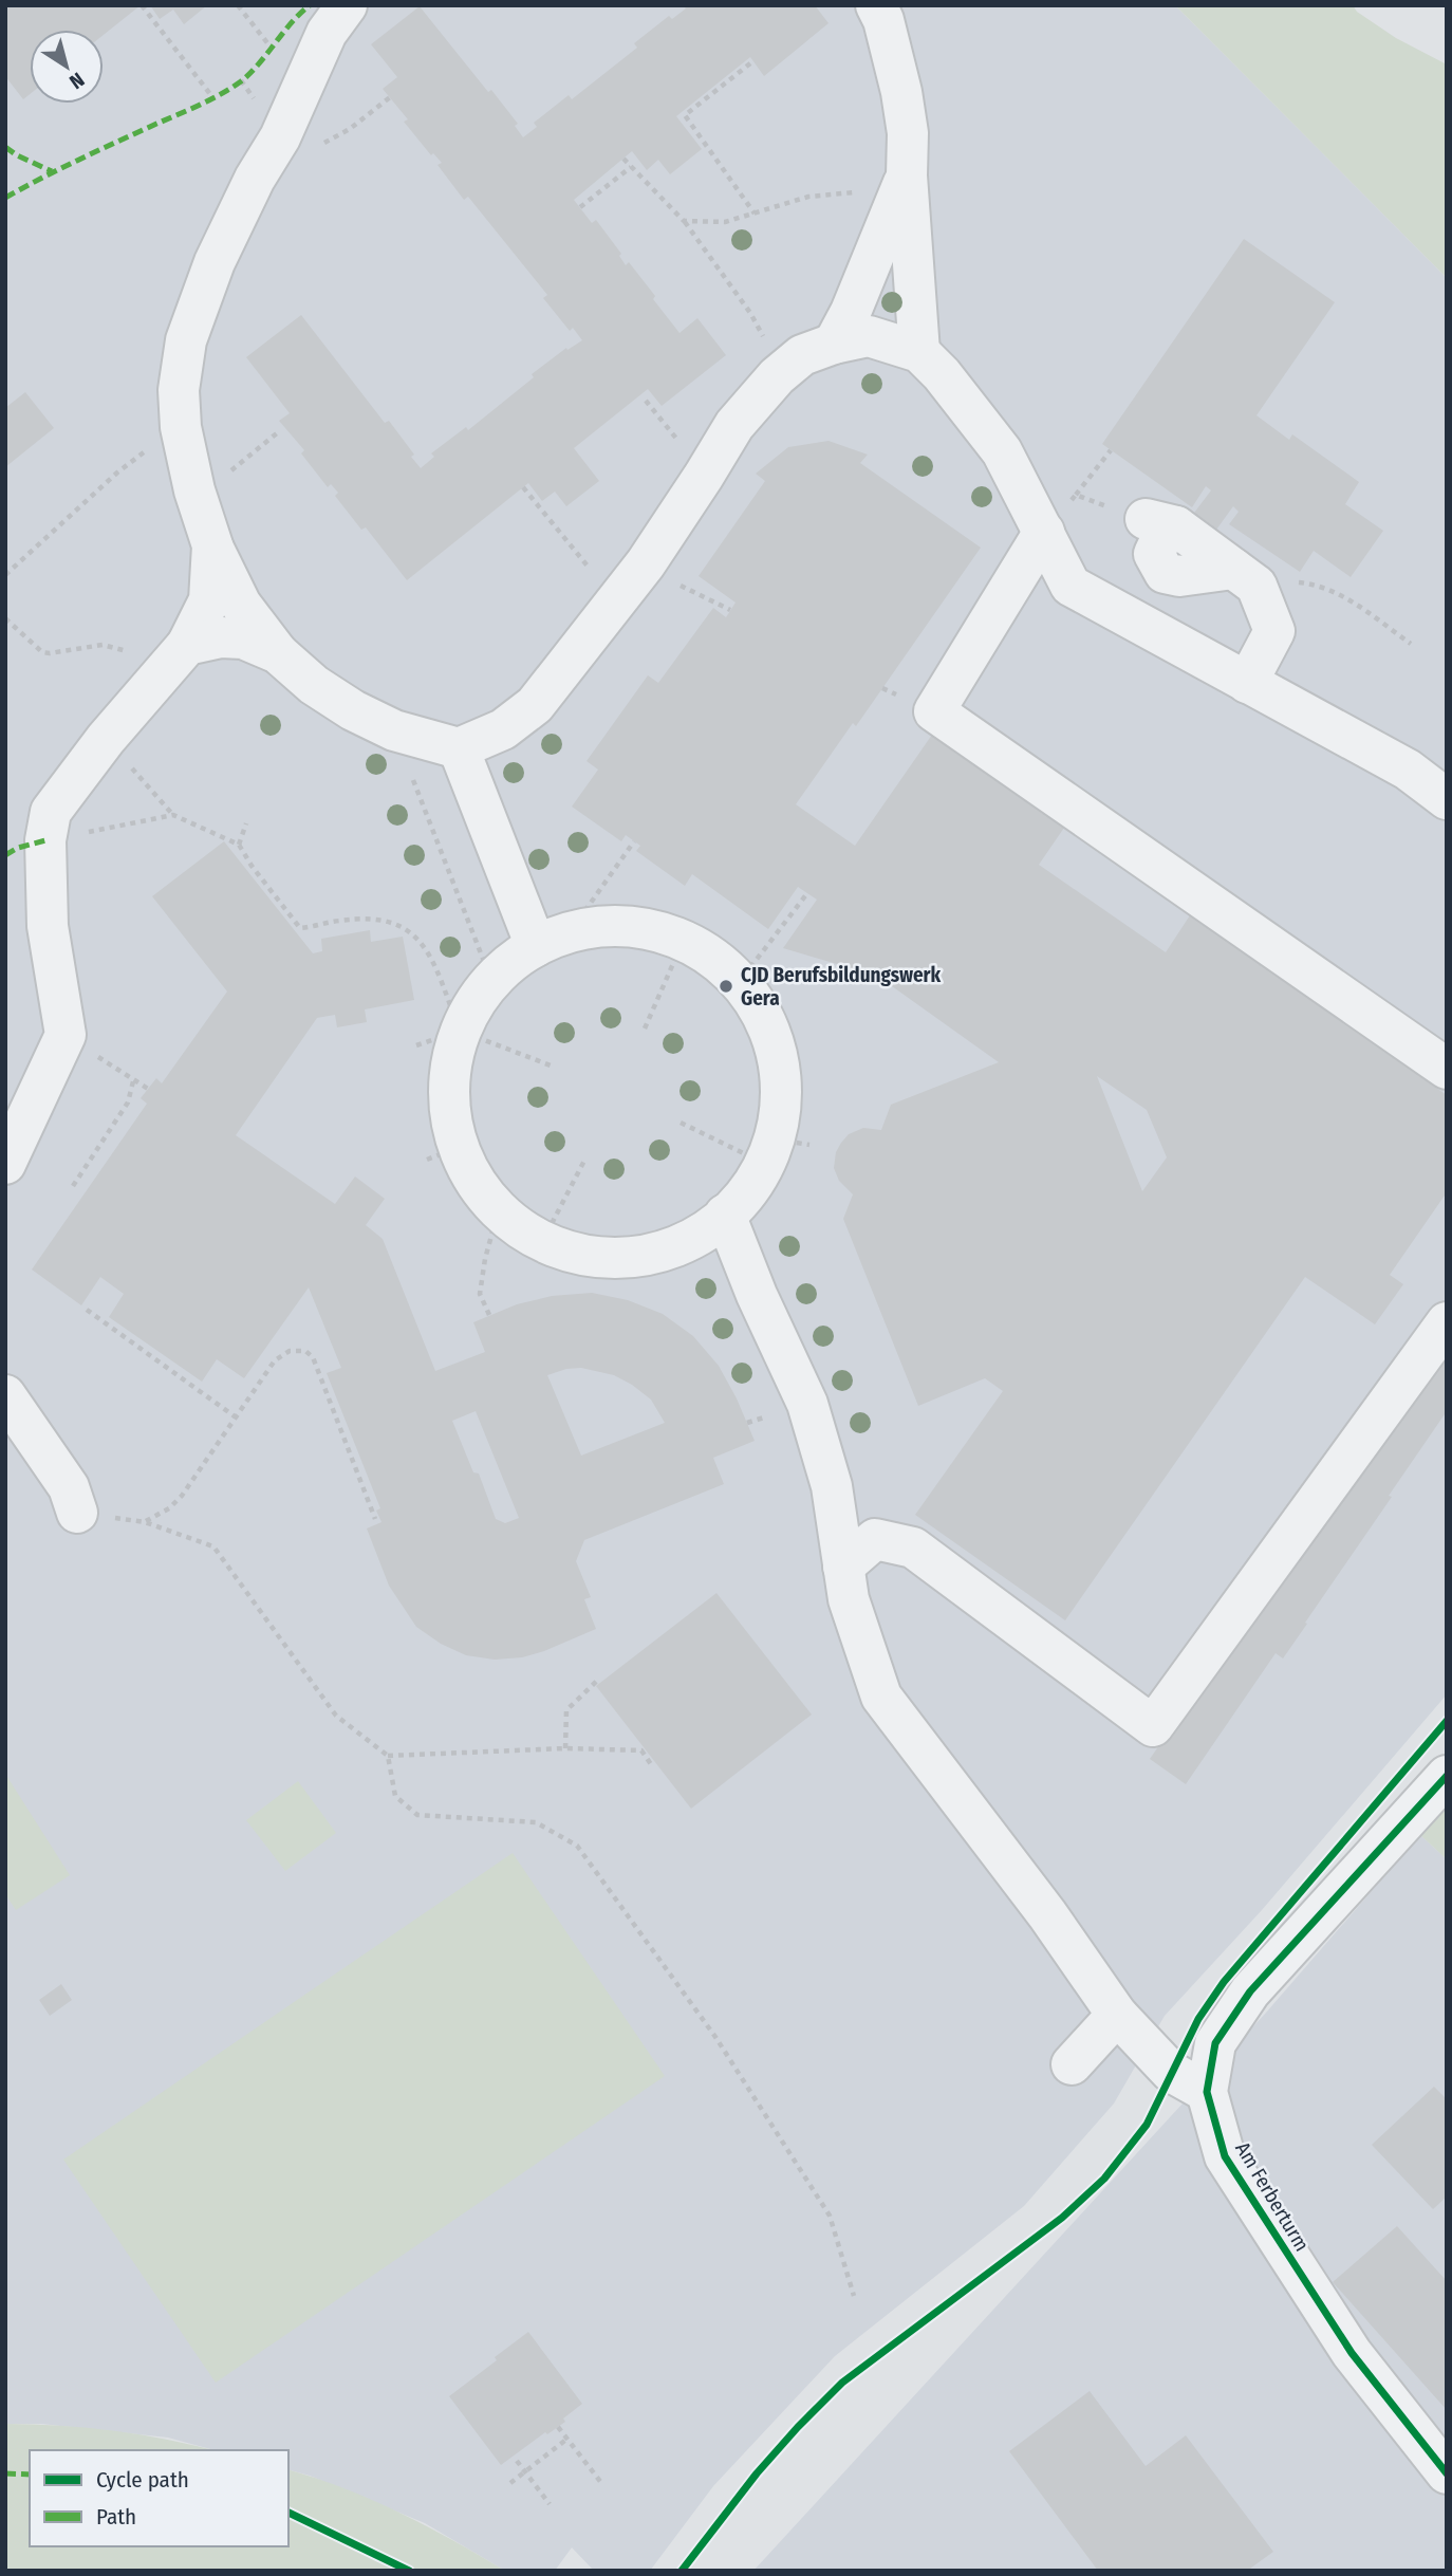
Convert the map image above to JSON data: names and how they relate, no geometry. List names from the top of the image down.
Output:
{
  "streets": {
    "street": ["Am Ferberturm"]
  },
  "places": ["CJD Berufsbildungswerk Gera"],
  "legend": ["Cycle path", "Path"],
  "north": "bottom right"
}
